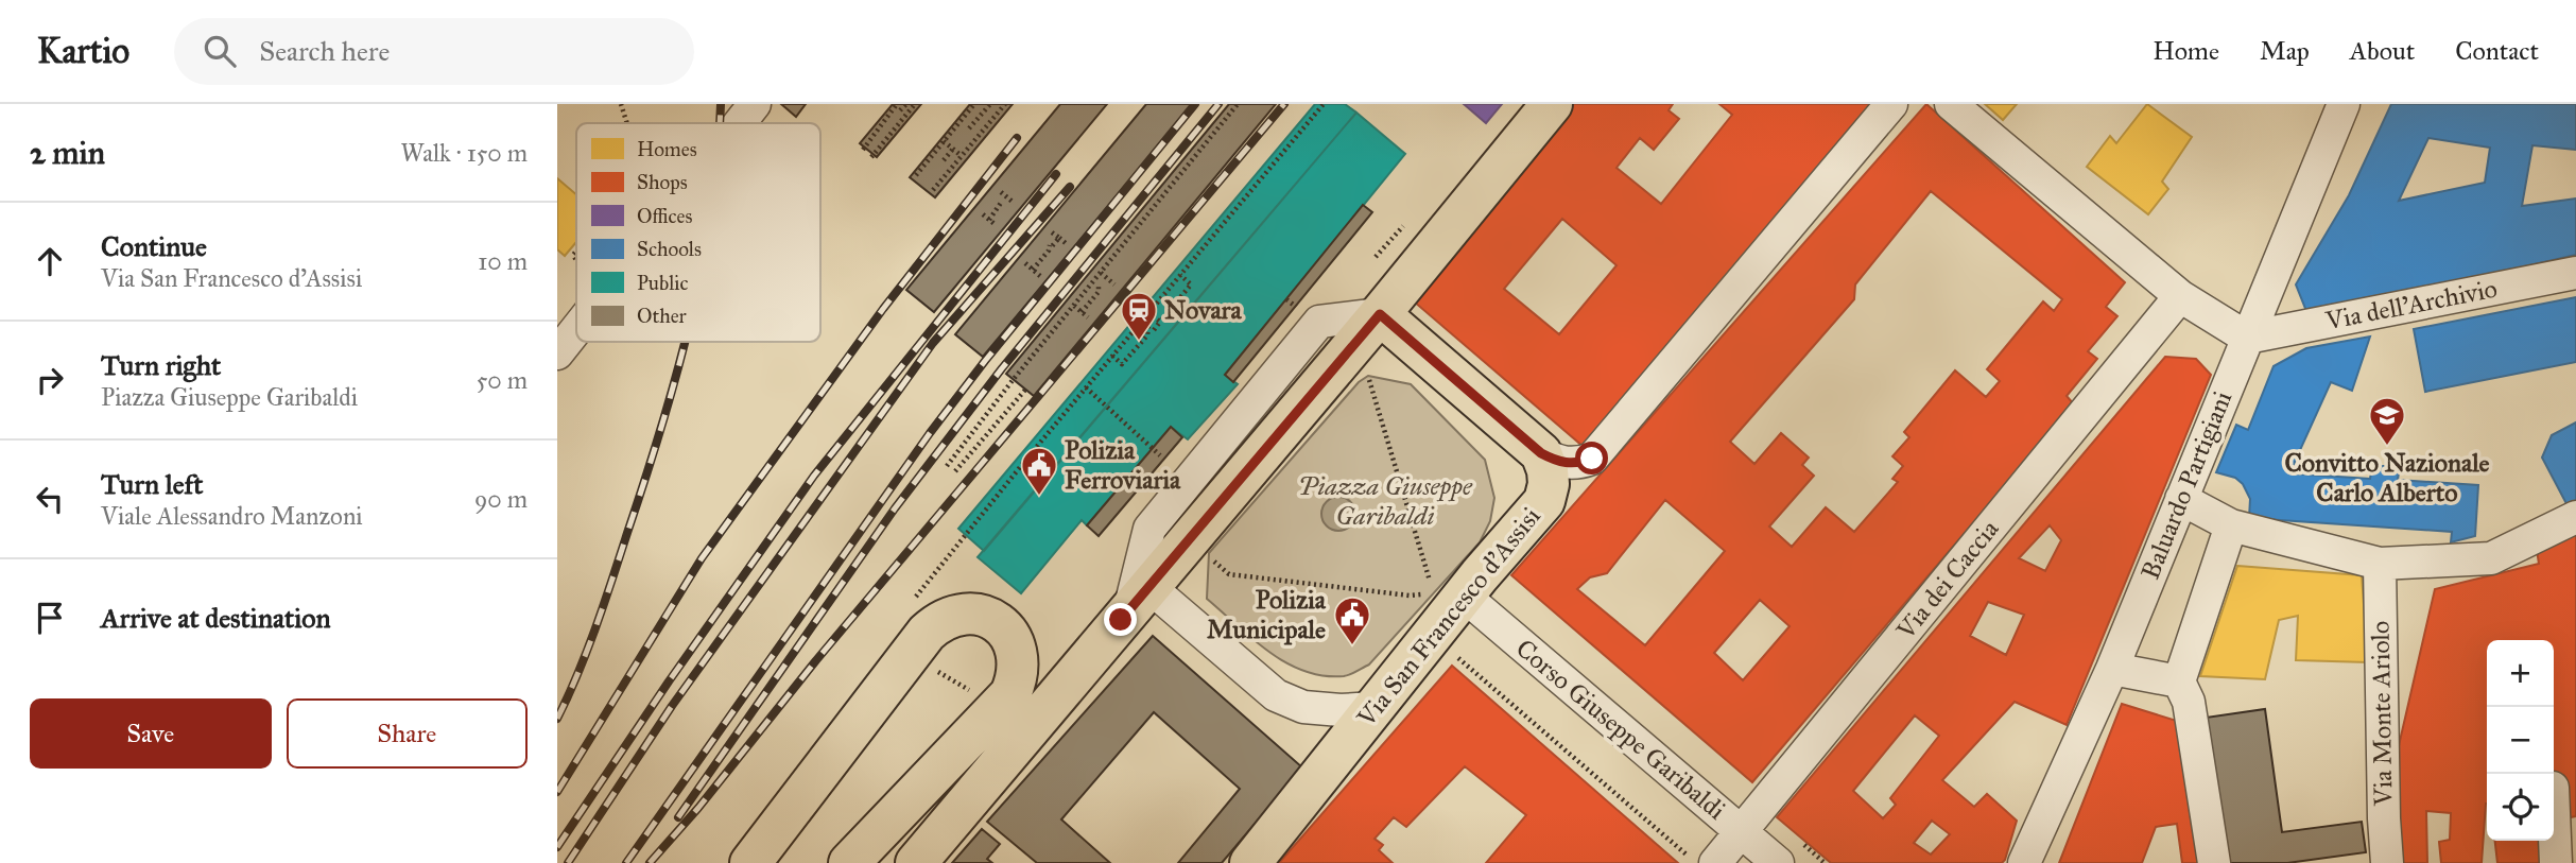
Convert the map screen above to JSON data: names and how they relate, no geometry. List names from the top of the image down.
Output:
{
  "streets": {
    "main road": ["Via San Francesco d'Assisi"],
    "street": [
      "Via dell'Archivio",
      "Baluardo Partigiani",
      "Via dei Caccia",
      "Via Monte Ariolo",
      "Corso Giuseppe Garibaldi"
    ]
  },
  "crossings": [
    ["Via dell'Archivio", "Baluardo Partigiani"],
    ["Via dei Caccia", "Corso Giuseppe Garibaldi"],
    ["Via San Francesco d'Assisi", "Corso Giuseppe Garibaldi"]
  ],
  "parks": ["Piazza Giuseppe Garibaldi"],
  "places": {
    "station": ["Novara"],
    "school or university": ["Convitto Nazionale Carlo Alberto"],
    "public building": ["Polizia Ferroviaria", "Polizia Municipale"]
  },
  "legend": [
    "Homes",
    "Shops",
    "Offices",
    "Schools",
    "Public",
    "Other"
  ],
  "page": {
    "header": "Kartio",
    "search": "Search here",
    "nav": [
      "Home",
      "Map",
      "About",
      "Contact"
    ],
    "heading": ["2 min", "Walk · 150 m"],
    "list": [
      ["Continue", "Via San Francesco d'Assisi", "10 m"],
      ["Turn right", "Piazza Giuseppe Garibaldi", "50 m"],
      ["Turn left", "Viale Alessandro Manzoni", "90 m"],
      "Arrive at destination"
    ],
    "map_buttons": ["+", "−"],
    "buttons": ["Save", "Share"]
  }
}
